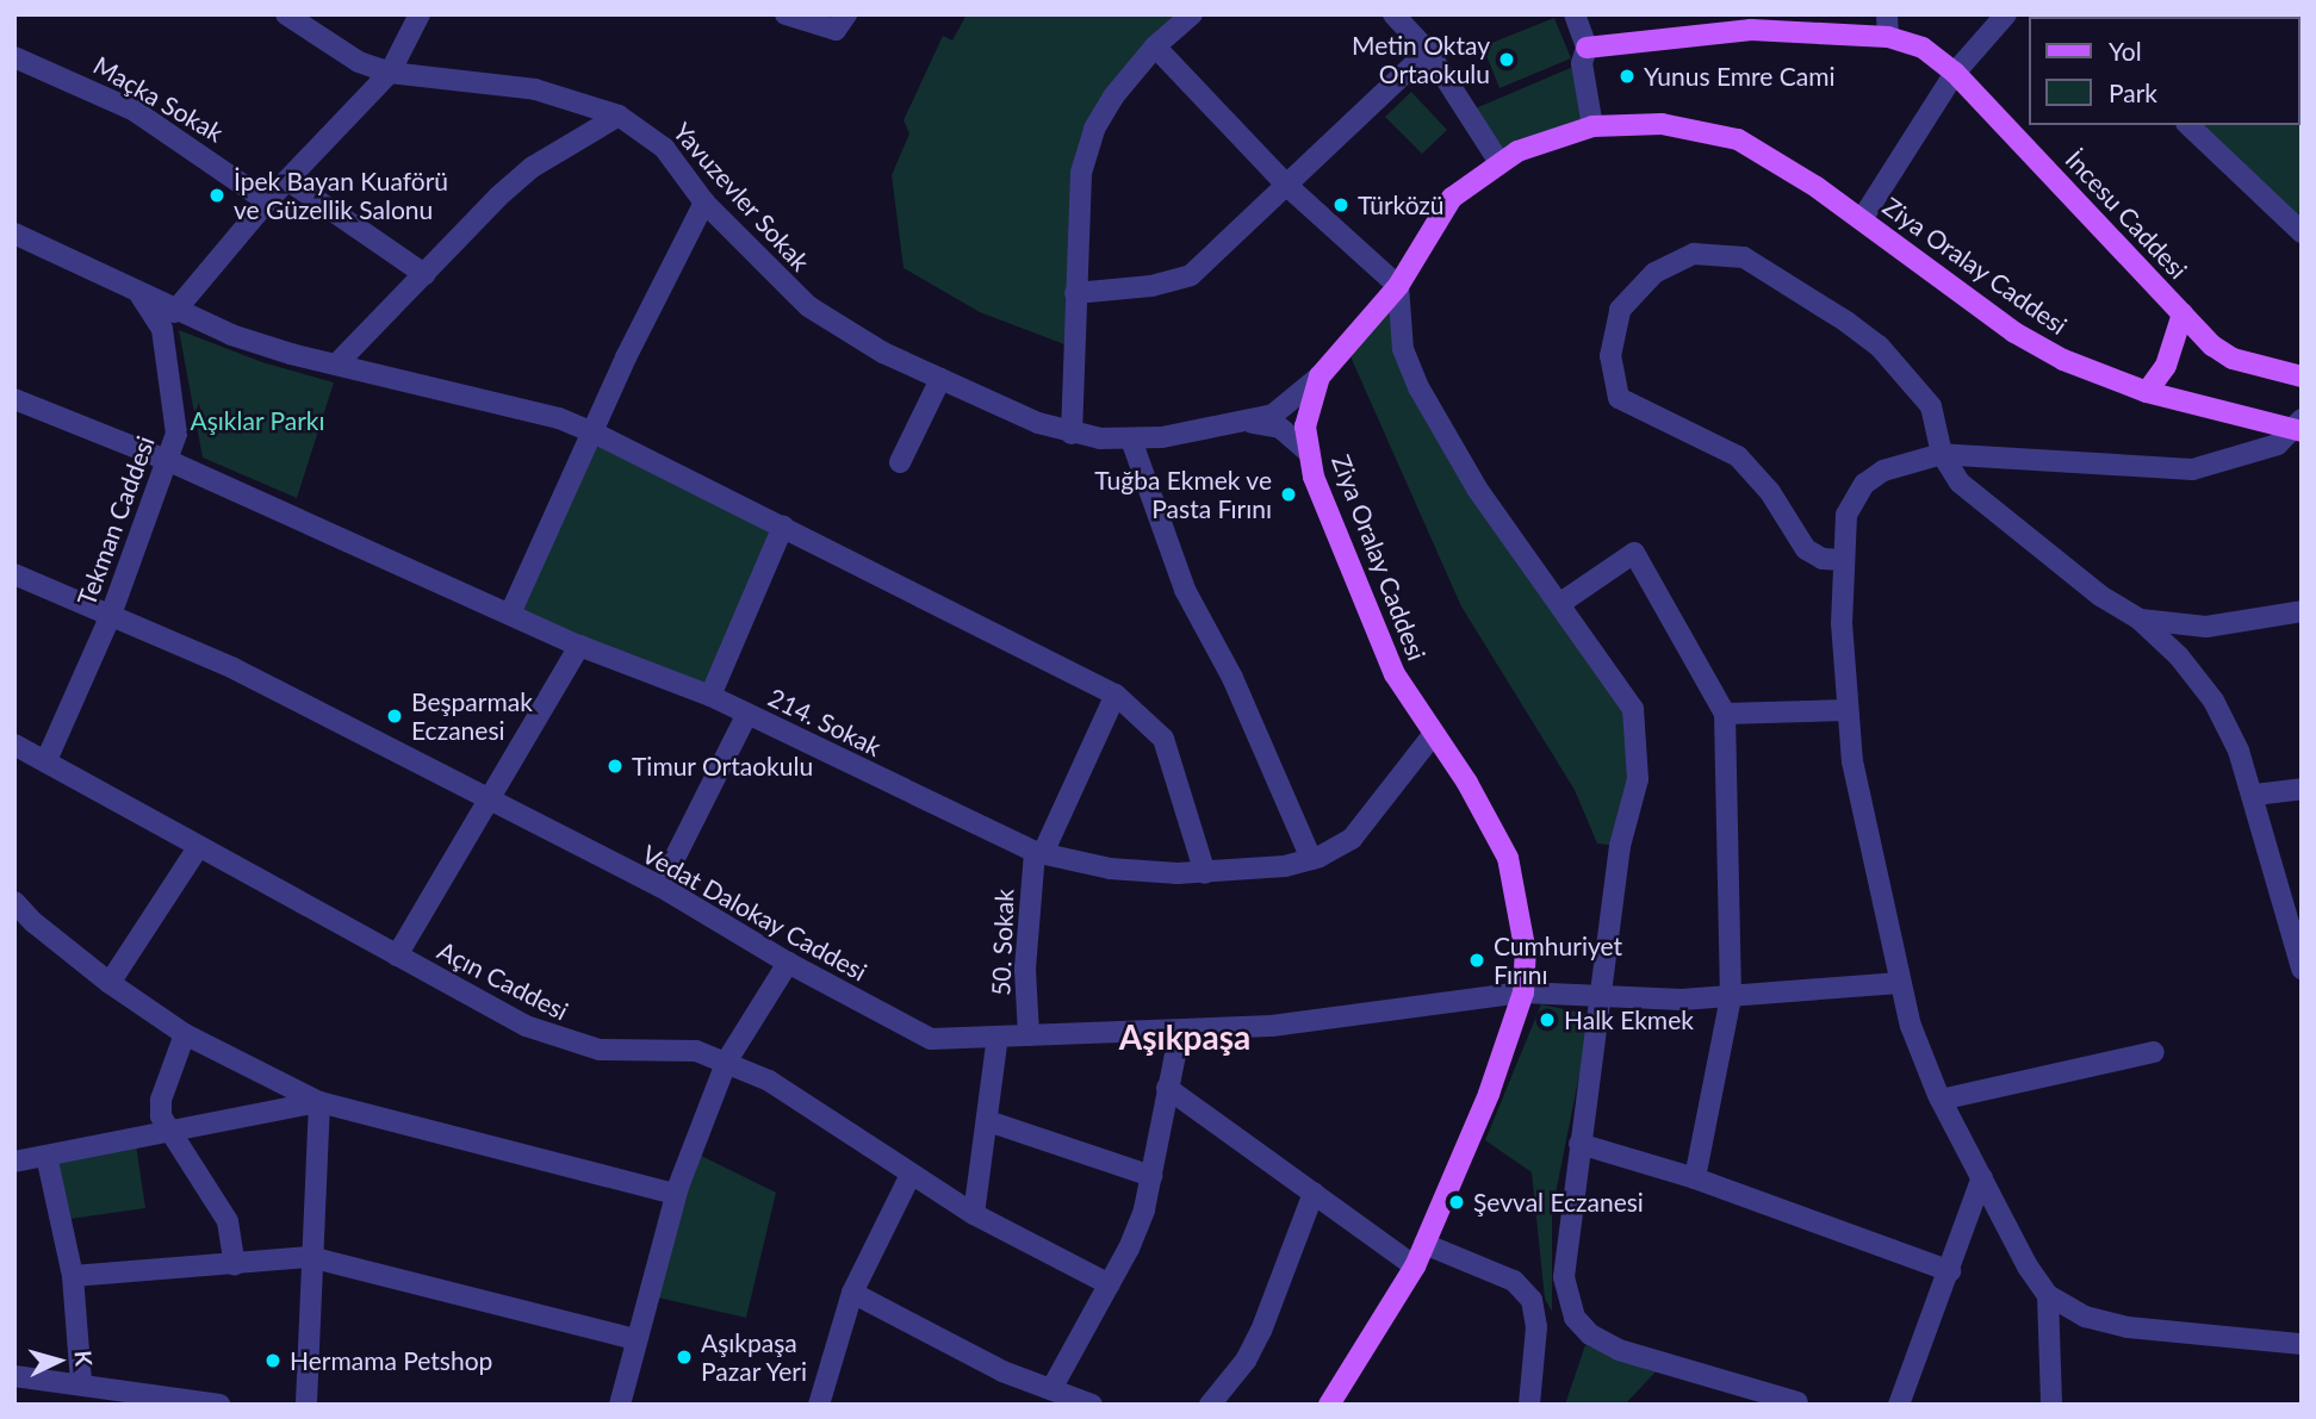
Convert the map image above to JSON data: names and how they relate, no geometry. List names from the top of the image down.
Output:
{
  "streets": {
    "main road": ["İncesu Caddesi", "Ziya Oralay Caddesi"],
    "street": [
      "Maçka Sokak",
      "Yavuzevler Sokak",
      "Tekman Caddesi",
      "214. Sokak",
      "Vedat Dalokay Caddesi",
      "50. Sokak",
      "Açın Caddesi"
    ]
  },
  "crossings": [
    ["Ziya Oralay Caddesi", "214. Sokak"],
    ["Ziya Oralay Caddesi", "Vedat Dalokay Caddesi"],
    ["Tekman Caddesi", "214. Sokak"],
    ["Tekman Caddesi", "Vedat Dalokay Caddesi"],
    ["Tekman Caddesi", "Açın Caddesi"],
    ["214. Sokak", "50. Sokak"],
    ["Vedat Dalokay Caddesi", "50. Sokak"]
  ],
  "districts": ["Aşıkpaşa"],
  "parks": ["Aşıklar Parkı"],
  "places": [
    "Metin Oktay Ortaokulu",
    "Yunus Emre Cami",
    "İpek Bayan Kuaförü ve Güzellik Salonu",
    "Türközü",
    "Tuğba Ekmek ve Pasta Fırını",
    "Beşparmak Eczanesi",
    "Timur Ortaokulu",
    "Cumhuriyet Fırını",
    "Halk Ekmek",
    "Şevval Eczanesi",
    "Aşıkpaşa Pazar Yeri",
    "Hermama Petshop"
  ],
  "legend": ["Yol", "Park"],
  "north": "right"
}
